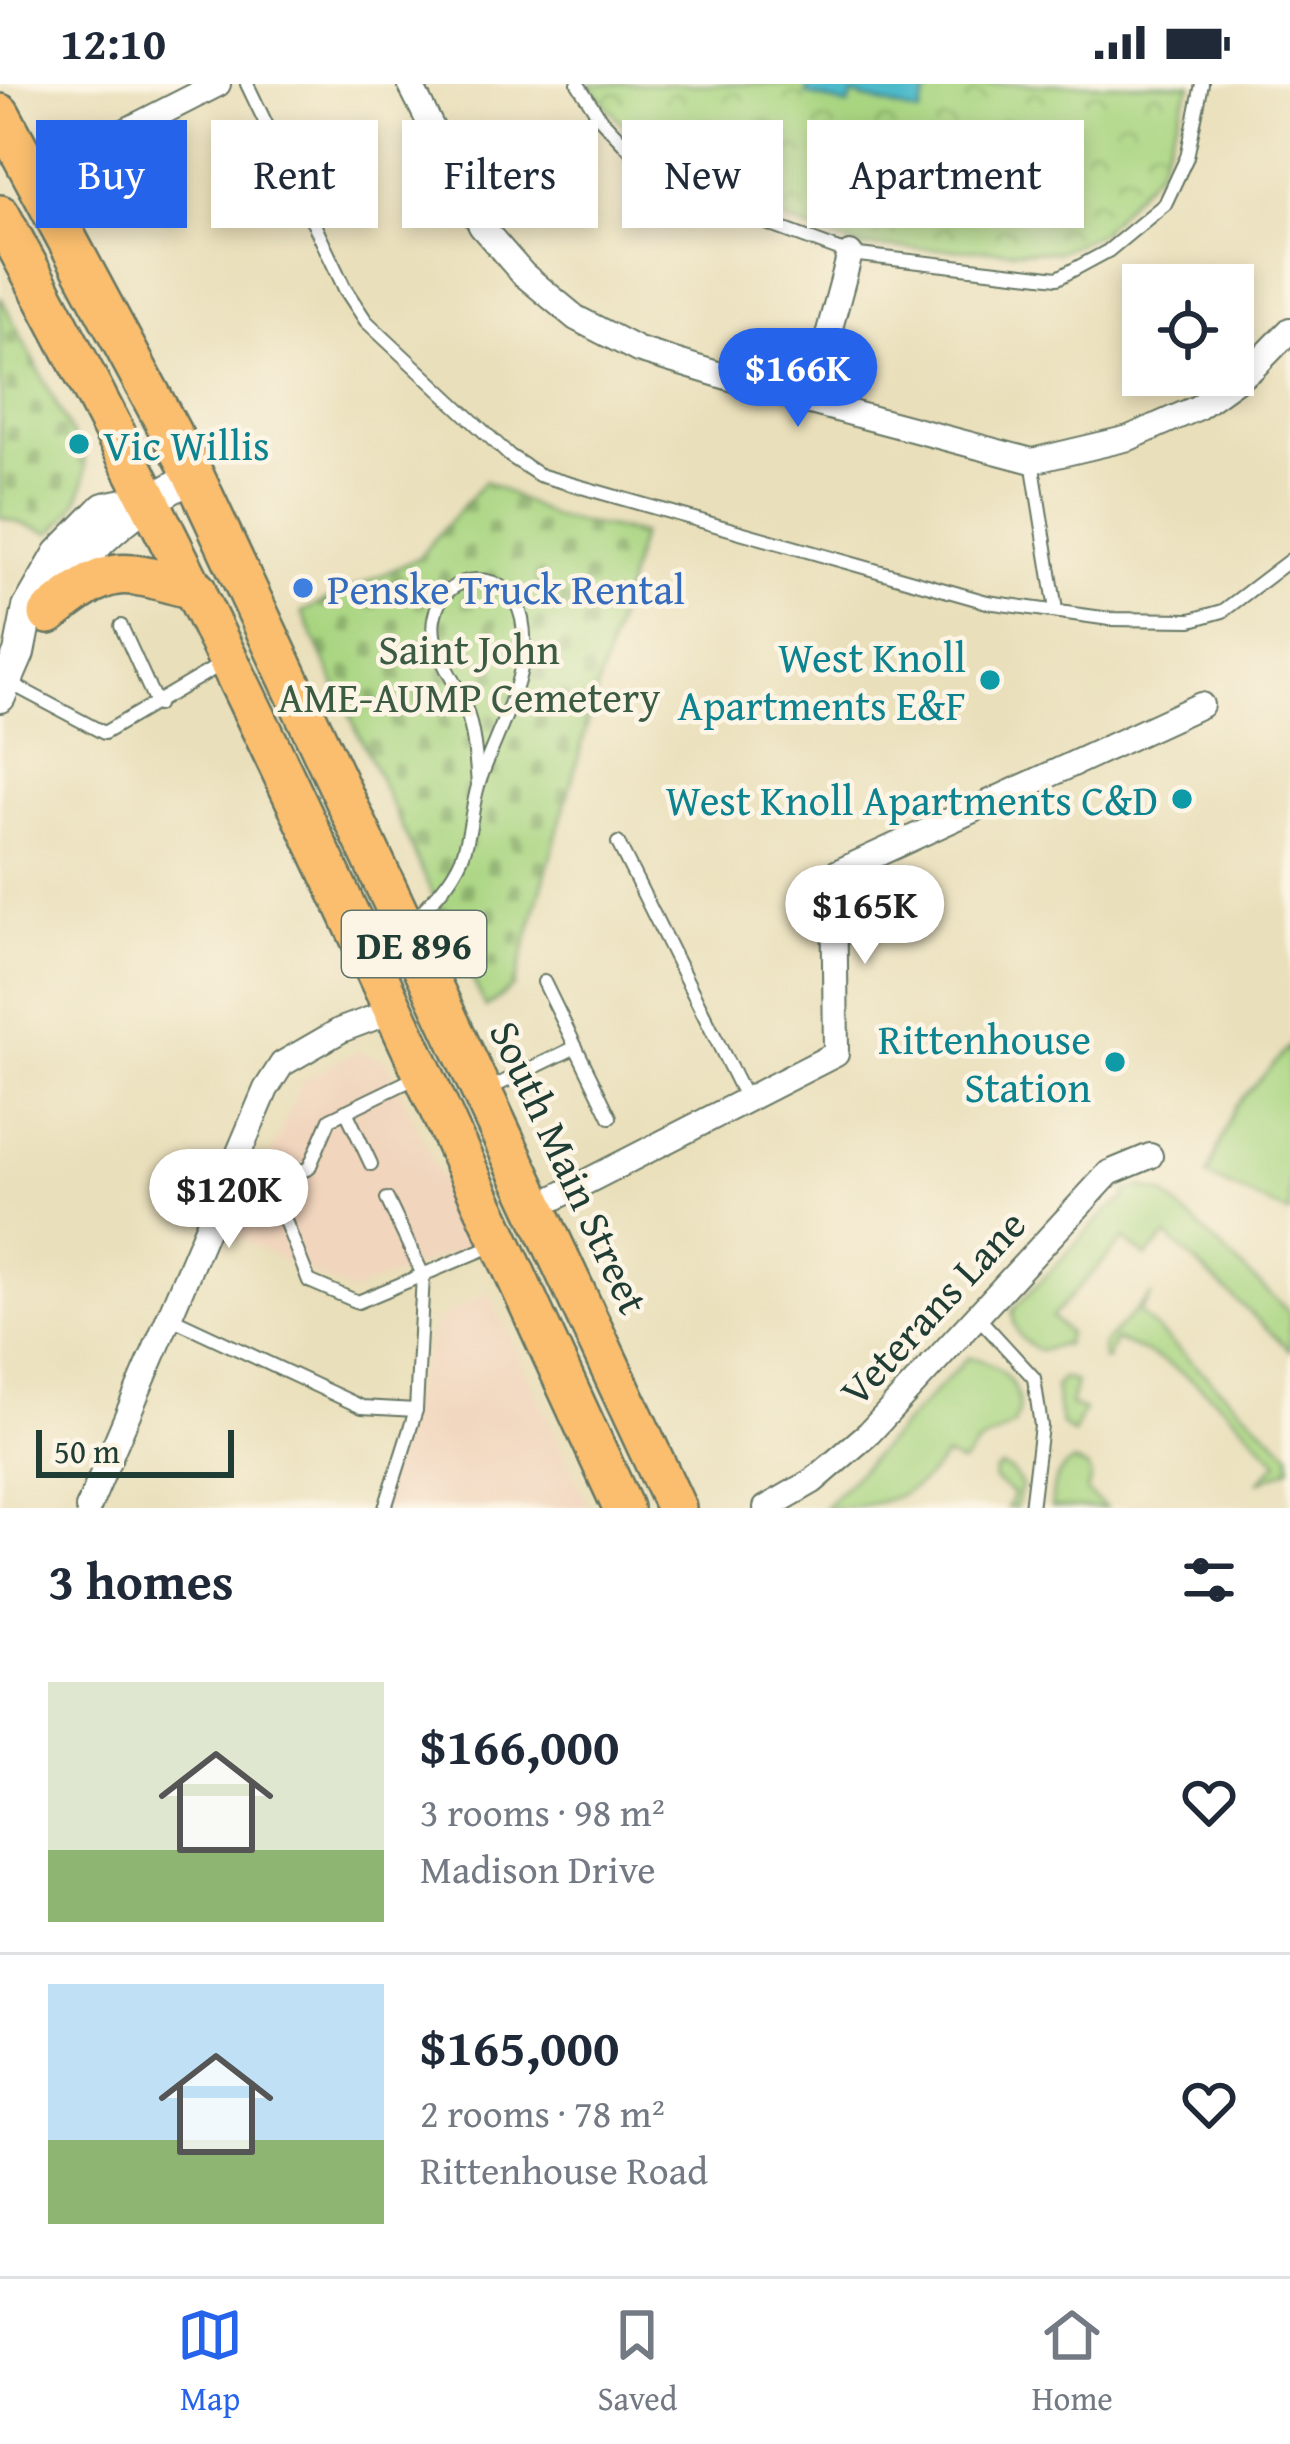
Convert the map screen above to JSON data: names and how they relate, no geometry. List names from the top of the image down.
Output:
{
  "streets": {
    "main road": ["DE 896", "South Main Street"],
    "street": ["Veterans Lane"]
  },
  "crossings": [
    ["DE 896", "South Main Street"]
  ],
  "parks": ["Saint John AME-AUMP Cemetery"],
  "places": [
    "Vic Willis",
    "Penske Truck Rental",
    "West Knoll Apartments E&F",
    "West Knoll Apartments C&D",
    "Rittenhouse Station"
  ],
  "scale_bar": "50 m",
  "page": {
    "status": "12:10",
    "chip": [
      "Buy",
      "Rent",
      "Filters",
      "New",
      "Apartment"
    ],
    "price": ["$166K", "$165K", "$120K"],
    "scale": "50 m",
    "heading": "3 homes",
    "list": [
      {
        "name": "$166,000",
        "note": "3 rooms · 98 m² · Madison Drive"
      },
      {
        "name": "$165,000",
        "note": "2 rooms · 78 m² · Rittenhouse Road"
      }
    ],
    "tabs": ["Map", "Saved", "Home"]
  }
}
